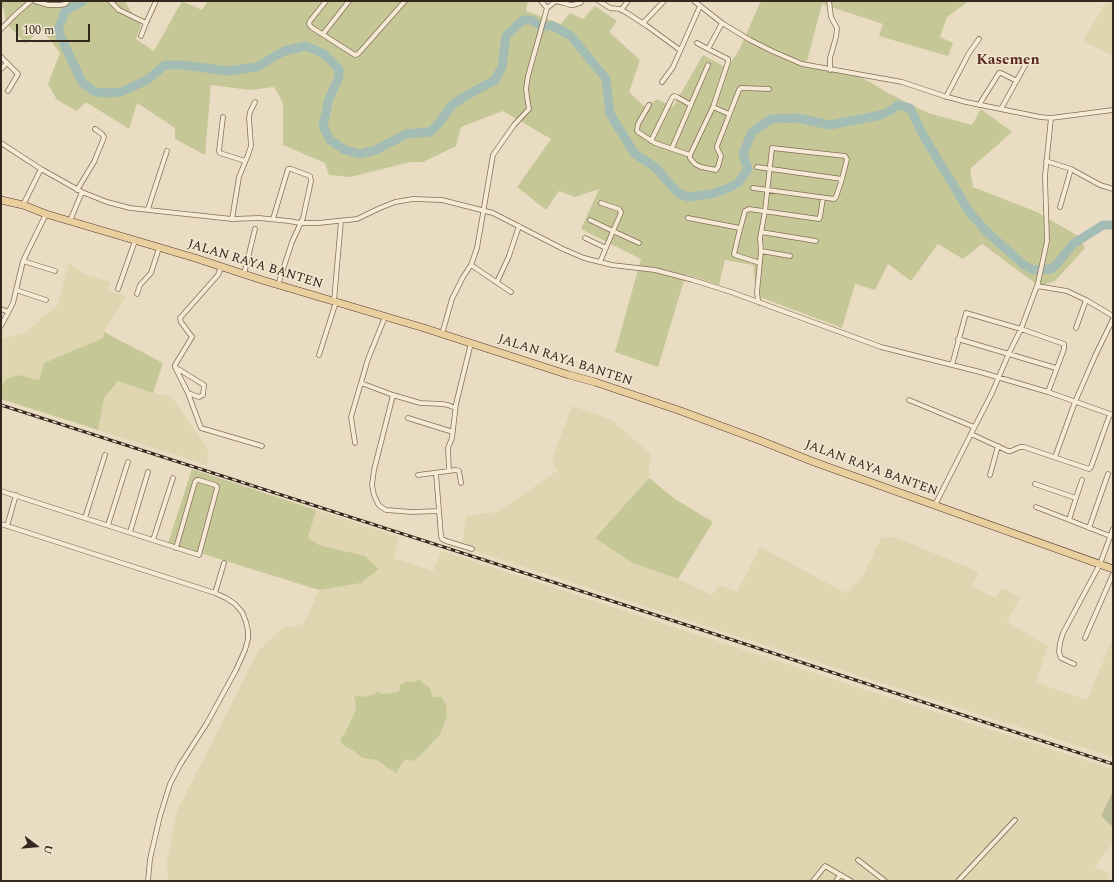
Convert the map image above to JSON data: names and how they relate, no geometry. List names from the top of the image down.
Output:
{
  "streets": {
    "main road": ["JALAN RAYA BANTEN"]
  },
  "districts": ["Kasemen"],
  "scale_bar": "100 m",
  "north": "right"
}
